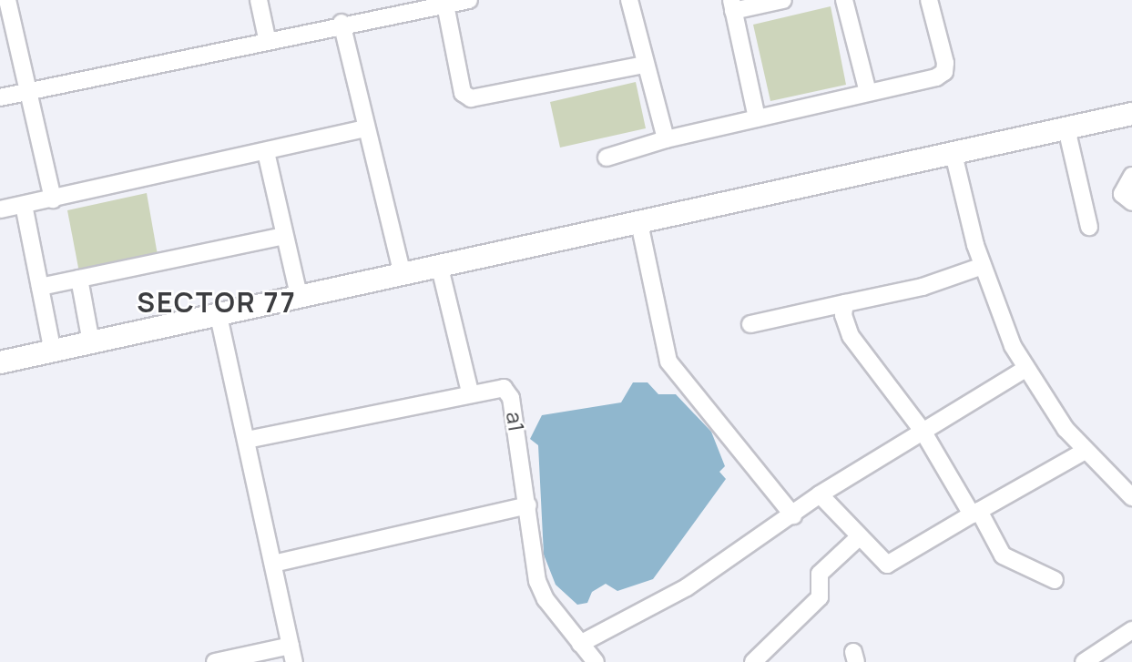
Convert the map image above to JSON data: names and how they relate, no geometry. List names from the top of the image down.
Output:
{
  "streets": {
    "street": ["a1"]
  },
  "districts": ["SECTOR 77"]
}
